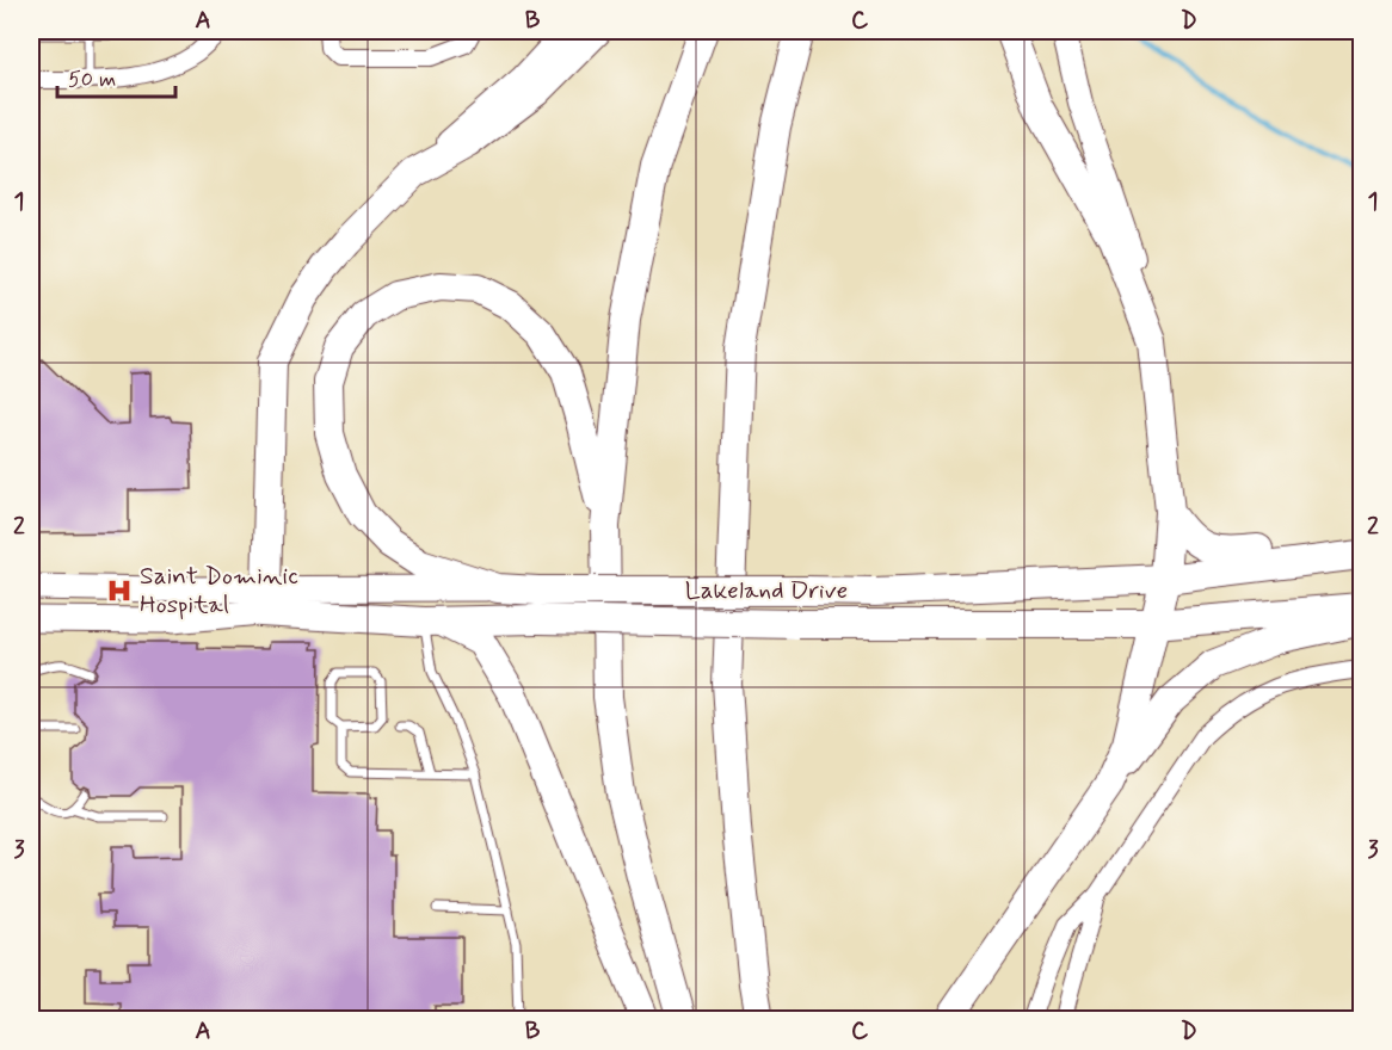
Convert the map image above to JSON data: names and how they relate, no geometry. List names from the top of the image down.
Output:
{
  "streets": {
    "highway": ["Lakeland Drive"]
  },
  "places": {
    "hospital": ["Saint Dominic Hospital"]
  },
  "scale_bar": "50 m",
  "grid": {
    "columns": [
      "A",
      "B",
      "C",
      "D"
    ],
    "rows": ["1", "2", "3"]
  }
}
